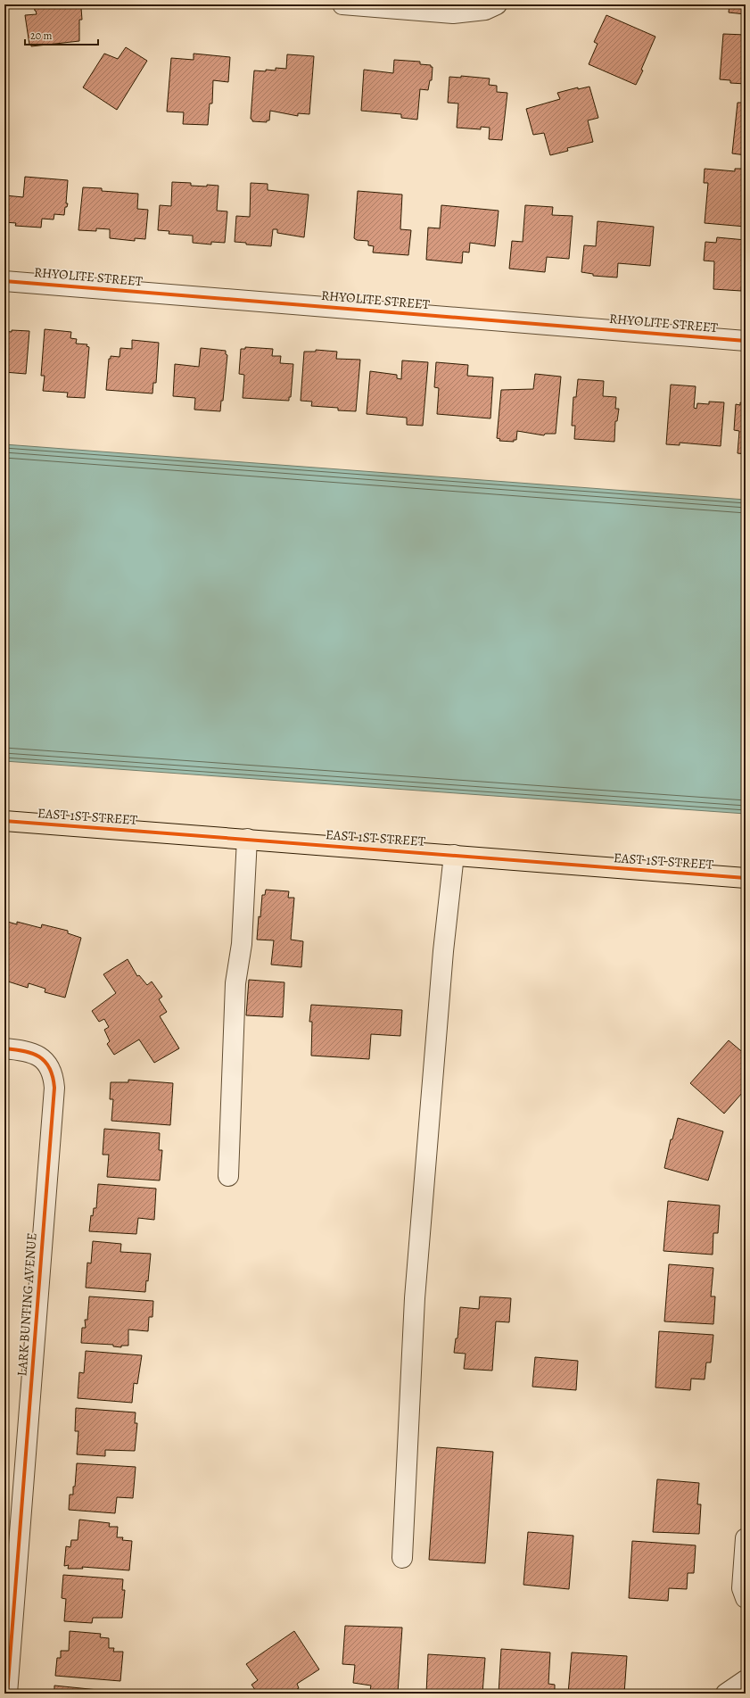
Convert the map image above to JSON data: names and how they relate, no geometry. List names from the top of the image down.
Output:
{
  "streets": {
    "main road": ["EAST 1ST STREET"],
    "street": ["RHYOLITE STREET", "LARK BUNTING AVENUE"]
  },
  "scale_bar": "20 m"
}
